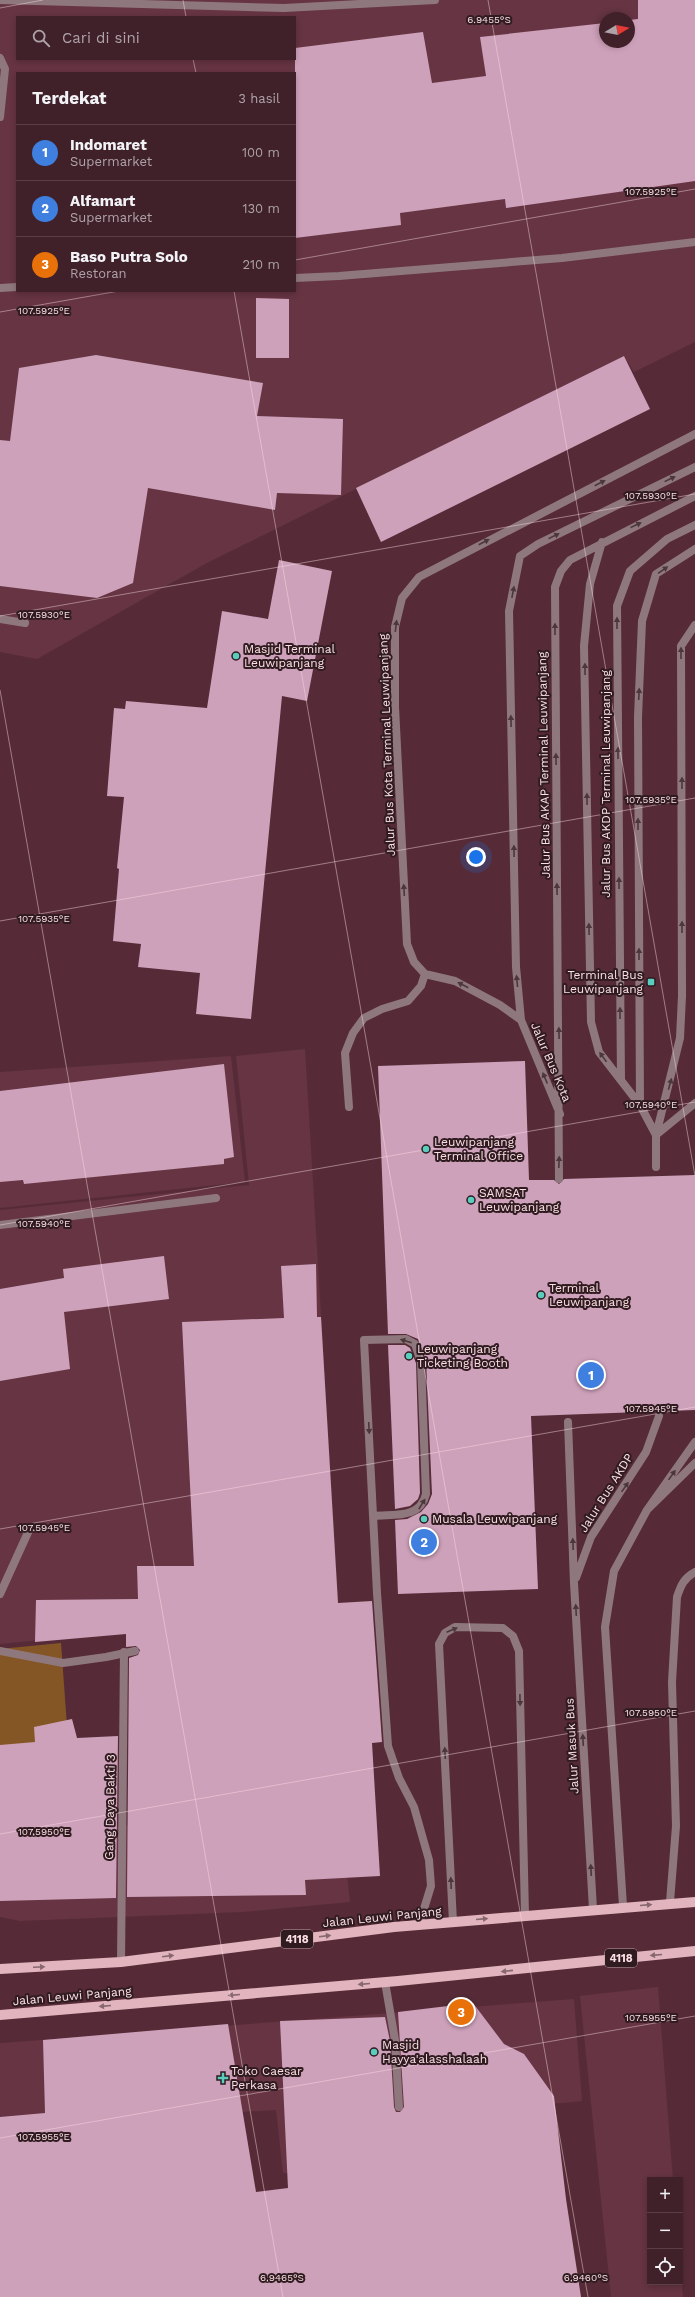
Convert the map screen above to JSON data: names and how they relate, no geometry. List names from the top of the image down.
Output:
{
  "streets": {
    "main road": ["Jalan Leuwi Panjang", "4118"],
    "street": [
      "Jalur Bus Kota Terminal Leuwipanjang",
      "Jalur Bus AKAP Terminal Leuwipanjang",
      "Jalur Bus AKDP Terminal Leuwipanjang",
      "Jalur Bus Kota",
      "Jalur Bus AKDP",
      "Jalur Masuk Bus",
      "Gang Daya Bakti 3"
    ]
  },
  "crossings": [
    ["Jalur Bus AKAP Terminal Leuwipanjang", "Jalur Bus AKDP Terminal Leuwipanjang"],
    ["Jalur Bus AKAP Terminal Leuwipanjang", "Jalur Bus Kota"],
    ["Jalur Bus AKDP", "Jalur Masuk Bus"],
    ["Jalur Masuk Bus", "Jalan Leuwi Panjang"],
    ["Gang Daya Bakti 3", "Jalan Leuwi Panjang"]
  ],
  "one_way": [
    "Jalur Bus Kota Terminal Leuwipanjang",
    "Jalur Bus AKAP Terminal Leuwipanjang",
    "Jalur Bus AKDP Terminal Leuwipanjang",
    "Jalur Bus Kota"
  ],
  "places": {
    "other": [
      "Masjid Terminal Leuwipanjang",
      "Leuwipanjang Terminal Office",
      "SAMSAT Leuwipanjang",
      "Terminal Leuwipanjang",
      "Leuwipanjang Ticketing Booth",
      "Musala Leuwipanjang",
      "Masjid Hayya'alasshalaah"
    ],
    "transit": ["Terminal Bus Leuwipanjang"],
    "health": ["Toko Caesar Perkasa"]
  },
  "north": "right",
  "page": {
    "search": "Cari di sini",
    "heading": ["Terdekat", "3 hasil"],
    "list": [
      {
        "mark": "1",
        "name": "Indomaret",
        "note": "Supermarket",
        "value": "100 m"
      },
      {
        "mark": "2",
        "name": "Alfamart",
        "note": "Supermarket",
        "value": "130 m"
      },
      {
        "mark": "3",
        "name": "Baso Putra Solo",
        "note": "Restoran",
        "value": "210 m"
      }
    ],
    "pins": ["1", "2", "3"],
    "map_buttons": ["+", "−"]
  },
  "coordinates": [
    "6.9455°S",
    "107.5925°E",
    "107.5930°E",
    "107.5935°E",
    "107.5940°E",
    "107.5945°E",
    "107.5950°E",
    "107.5955°E",
    "6.9465°S",
    "6.9460°S"
  ]
}
